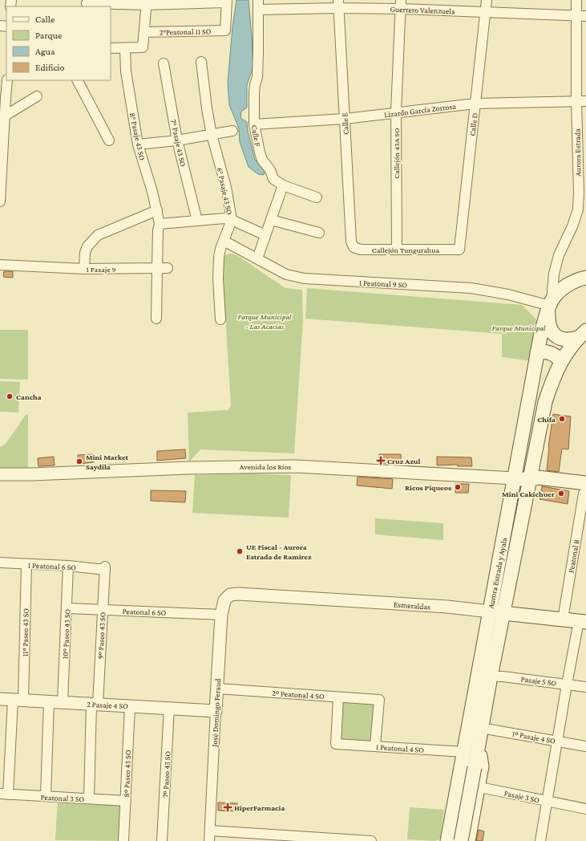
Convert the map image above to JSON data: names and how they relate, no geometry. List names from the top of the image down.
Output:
{
  "streets": {
    "main road": ["Avenida los Ríos", "Aurora Estrada y Ayala", "Esmeraldas"],
    "street": [
      "Guerrero Valenzuela",
      "2°Peatonal 11 SO",
      "Lizardo García Zorrosa",
      "Calle E",
      "Calle D",
      "Calle F",
      "8° Pasaje 43 SO",
      "7° Pasaje 43 SO",
      "Aurora Estrada",
      "Callejón 43A SO",
      "6° Pasaje 43 SO",
      "Callejón Tungurahua",
      "1 Pasaje 9",
      "1 Peatonal 9 SO",
      "Peatonal B",
      "1 Peatonal 6 SO",
      "Peatonal 6 SO",
      "11º Paseo 43 SO",
      "10º Paseo 43 SO",
      "9º Paseo 43 SO",
      "Pasaje 5 SO",
      "2º Peatonal 4 SO",
      "2 Pasaje 4 SO",
      "José Domingo Feraud",
      "1º Pasaje 4 SO",
      "1 Peatonal 4 SO",
      "8º Paseo 43 SO",
      "7º Paseo 43 SO",
      "Pasaje 3 SO",
      "Peatonal 3 SO"
    ]
  },
  "crossings": [
    ["Guerrero Valenzuela", "Calle E"],
    ["Guerrero Valenzuela", "Calle D"],
    ["Guerrero Valenzuela", "Calle F"],
    ["Guerrero Valenzuela", "Aurora Estrada"],
    ["Guerrero Valenzuela", "Callejón 43A SO"],
    ["Lizardo García Zorrosa", "Calle E"],
    ["Lizardo García Zorrosa", "Calle D"],
    ["Lizardo García Zorrosa", "Calle F"],
    ["Lizardo García Zorrosa", "Aurora Estrada"],
    ["Lizardo García Zorrosa", "Callejón 43A SO"],
    ["Calle E", "Callejón Tungurahua"],
    ["Calle D", "Callejón Tungurahua"],
    ["Aurora Estrada", "1 Peatonal 9 SO"],
    ["Aurora Estrada", "Aurora Estrada y Ayala"],
    ["Callejón 43A SO", "Callejón Tungurahua"],
    ["6° Pasaje 43 SO", "1 Peatonal 9 SO"],
    ["1 Peatonal 9 SO", "Aurora Estrada y Ayala"],
    ["Avenida los Ríos", "Peatonal B"],
    ["Avenida los Ríos", "Aurora Estrada y Ayala"],
    ["Peatonal B", "Esmeraldas"],
    ["1 Peatonal 6 SO", "11º Paseo 43 SO"],
    ["1 Peatonal 6 SO", "10º Paseo 43 SO"],
    ["1 Peatonal 6 SO", "9º Paseo 43 SO"],
    ["Aurora Estrada y Ayala", "Esmeraldas"],
    ["Aurora Estrada y Ayala", "Pasaje 5 SO"],
    ["Aurora Estrada y Ayala", "1º Pasaje 4 SO"],
    ["Aurora Estrada y Ayala", "1 Peatonal 4 SO"],
    ["Aurora Estrada y Ayala", "Pasaje 3 SO"],
    ["Esmeraldas", "José Domingo Feraud"],
    ["Peatonal 6 SO", "10º Paseo 43 SO"],
    ["Peatonal 6 SO", "9º Paseo 43 SO"],
    ["Peatonal 6 SO", "José Domingo Feraud"],
    ["11º Paseo 43 SO", "2 Pasaje 4 SO"],
    ["11º Paseo 43 SO", "Peatonal 3 SO"],
    ["10º Paseo 43 SO", "2 Pasaje 4 SO"],
    ["9º Paseo 43 SO", "2 Pasaje 4 SO"],
    ["9º Paseo 43 SO", "Peatonal 3 SO"],
    ["2º Peatonal 4 SO", "José Domingo Feraud"],
    ["2º Peatonal 4 SO", "1 Peatonal 4 SO"],
    ["2 Pasaje 4 SO", "José Domingo Feraud"],
    ["2 Pasaje 4 SO", "8º Paseo 43 SO"],
    ["2 Pasaje 4 SO", "7º Paseo 43 SO"],
    ["8º Paseo 43 SO", "Peatonal 3 SO"]
  ],
  "parks": ["Parque Municipal - Las Acacias", "Parque Municipal"],
  "places": {
    "other": [
      "Cancha",
      "Chifa",
      "Mini Market Saydila",
      "Ricos Piqueos",
      "Mini Cakichuer",
      "UE Fiscal - Aurora Estrada de Ramirez"
    ],
    "health": ["Cruz Azul", "HiperFarmacia"]
  },
  "legend": [
    "Calle",
    "Parque",
    "Agua",
    "Edificio"
  ]
}
